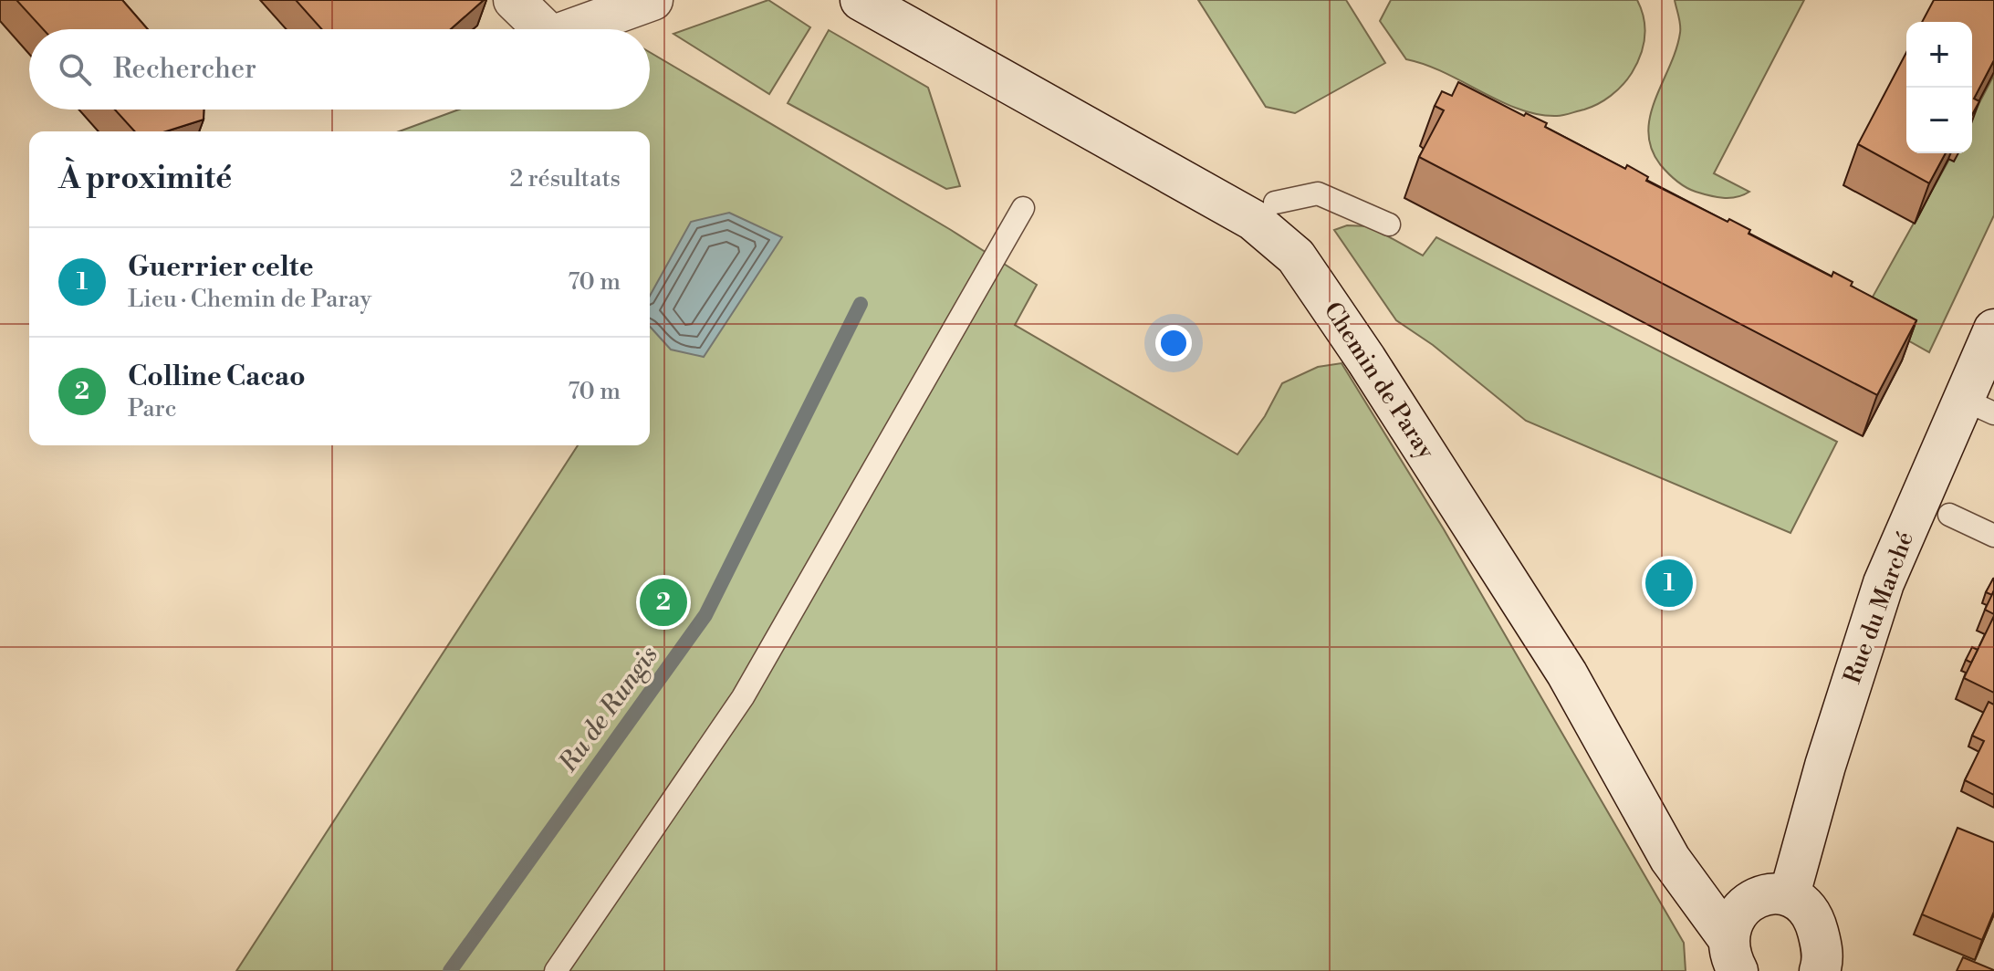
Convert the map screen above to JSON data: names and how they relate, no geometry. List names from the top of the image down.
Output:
{
  "streets": {
    "street": ["Chemin de Paray", "Rue du Marché"]
  },
  "water": ["Ru de Rungis"],
  "page": {
    "map_buttons": ["+", "−"],
    "search": "Rechercher",
    "heading": ["À proximité", "2 résultats"],
    "list": [
      {
        "mark": "1",
        "name": "Guerrier celte",
        "note": "Lieu · Chemin de Paray",
        "value": "70 m"
      },
      {
        "mark": "2",
        "name": "Colline Cacao",
        "note": "Parc",
        "value": "70 m"
      }
    ],
    "pins": ["1", "2"]
  }
}
